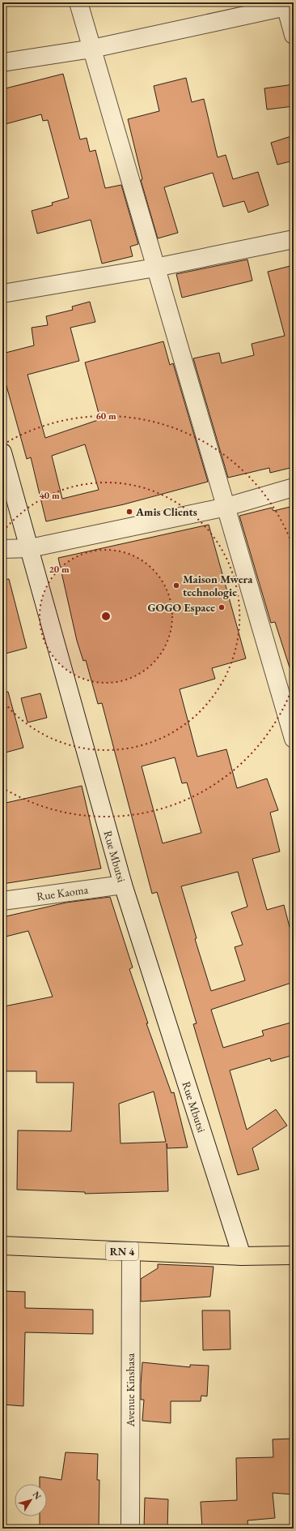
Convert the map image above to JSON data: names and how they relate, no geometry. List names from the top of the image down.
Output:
{
  "streets": {
    "highway": ["RN 4"],
    "street": ["Rue Mbutsi", "Rue Kaoma", "Avenue Kinshasa"]
  },
  "crossings": [
    ["Rue Mbutsi", "Rue Kaoma"],
    ["Rue Mbutsi", "RN 4"],
    ["RN 4", "Avenue Kinshasa"]
  ],
  "places": ["Amis Clients", "Maison Mwera technologie", "GOGO Espace"],
  "north": "top right",
  "rings": ["60 m", "40 m", "20 m"]
}
